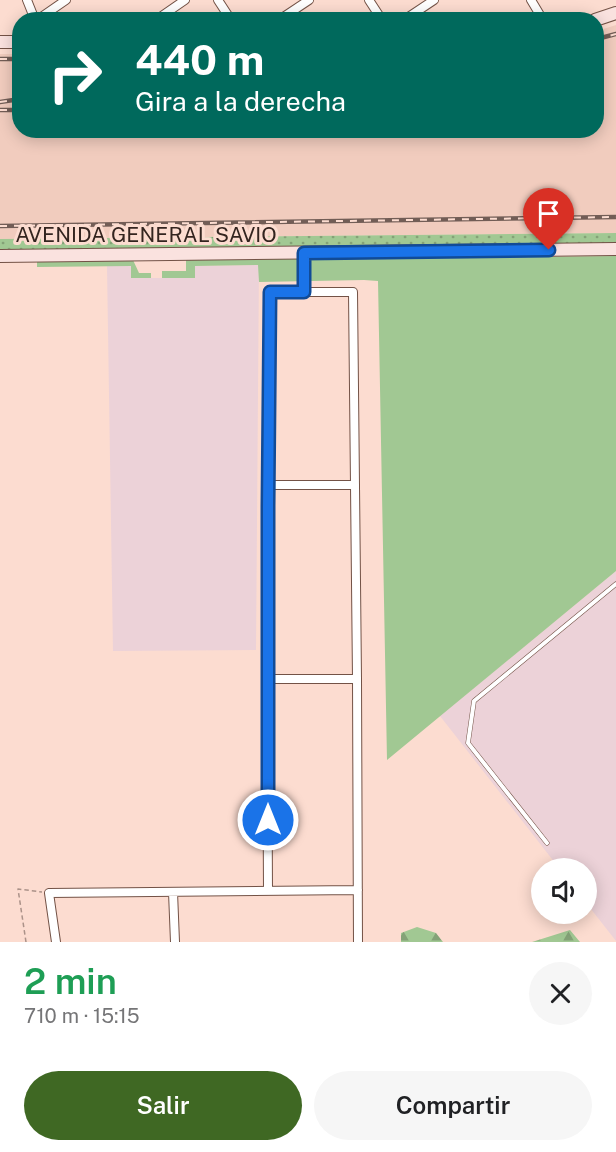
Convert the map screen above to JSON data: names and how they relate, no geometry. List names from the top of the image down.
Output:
{
  "streets": {
    "main road": ["AVENIDA GENERAL SAVIO"]
  },
  "page": {
    "turn": ["440 m", "Gira a la derecha"],
    "heading": ["2 min", "710 m · 15:15"],
    "buttons": ["Salir", "Compartir"]
  }
}
